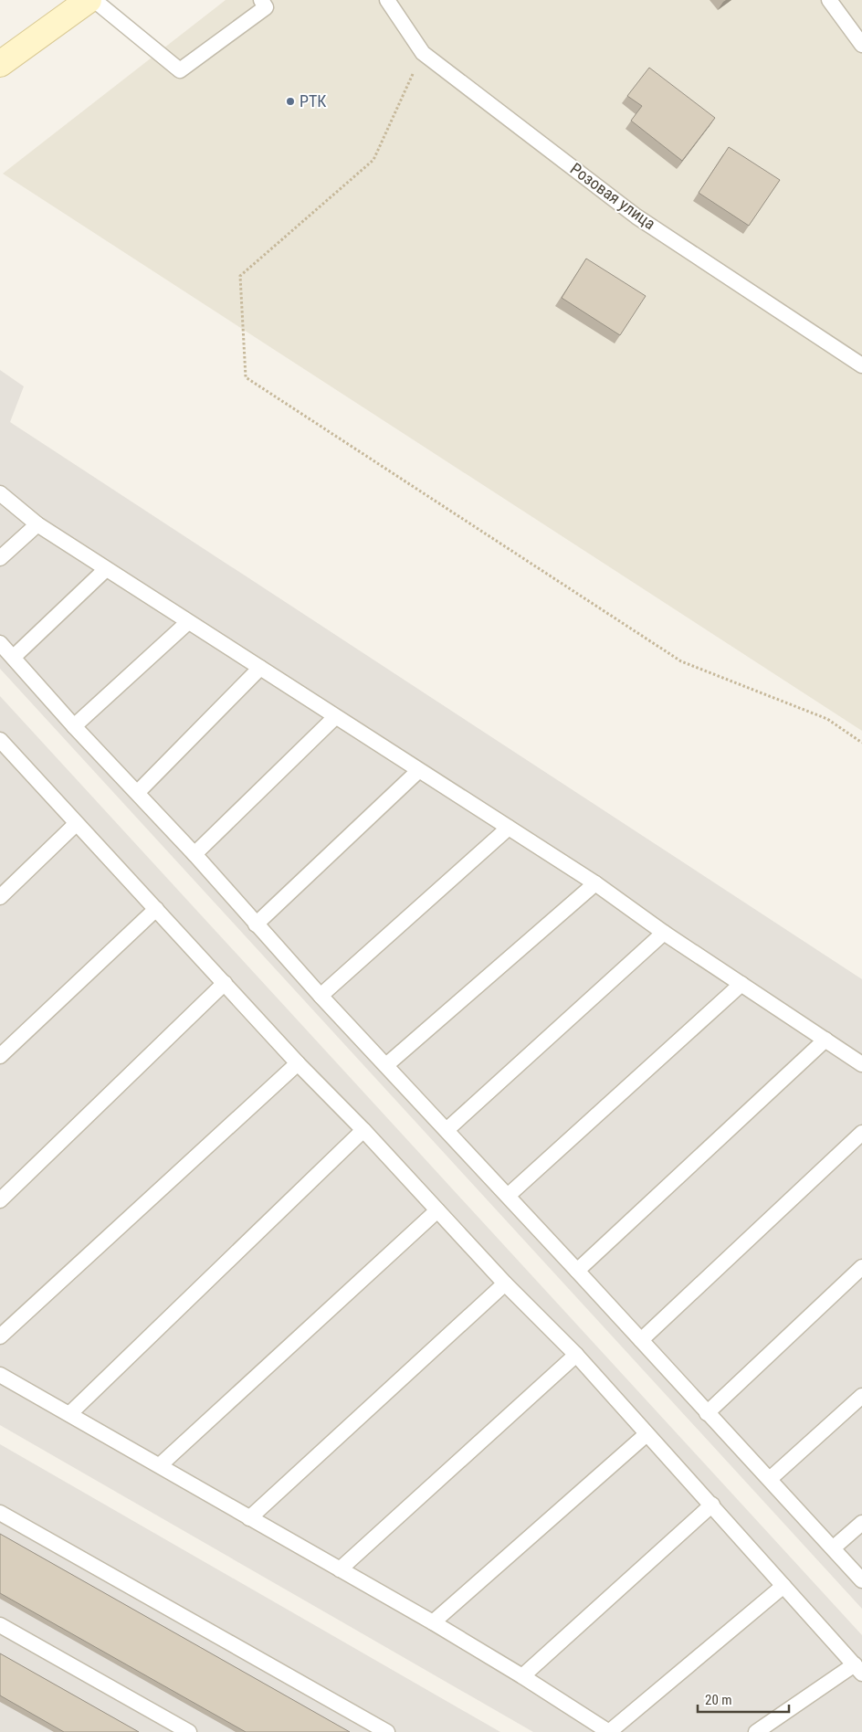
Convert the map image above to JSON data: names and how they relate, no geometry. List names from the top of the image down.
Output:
{
  "streets": {
    "lane": ["Розовая улица"]
  },
  "places": ["РТК"],
  "scale_bar": "20 m"
}
